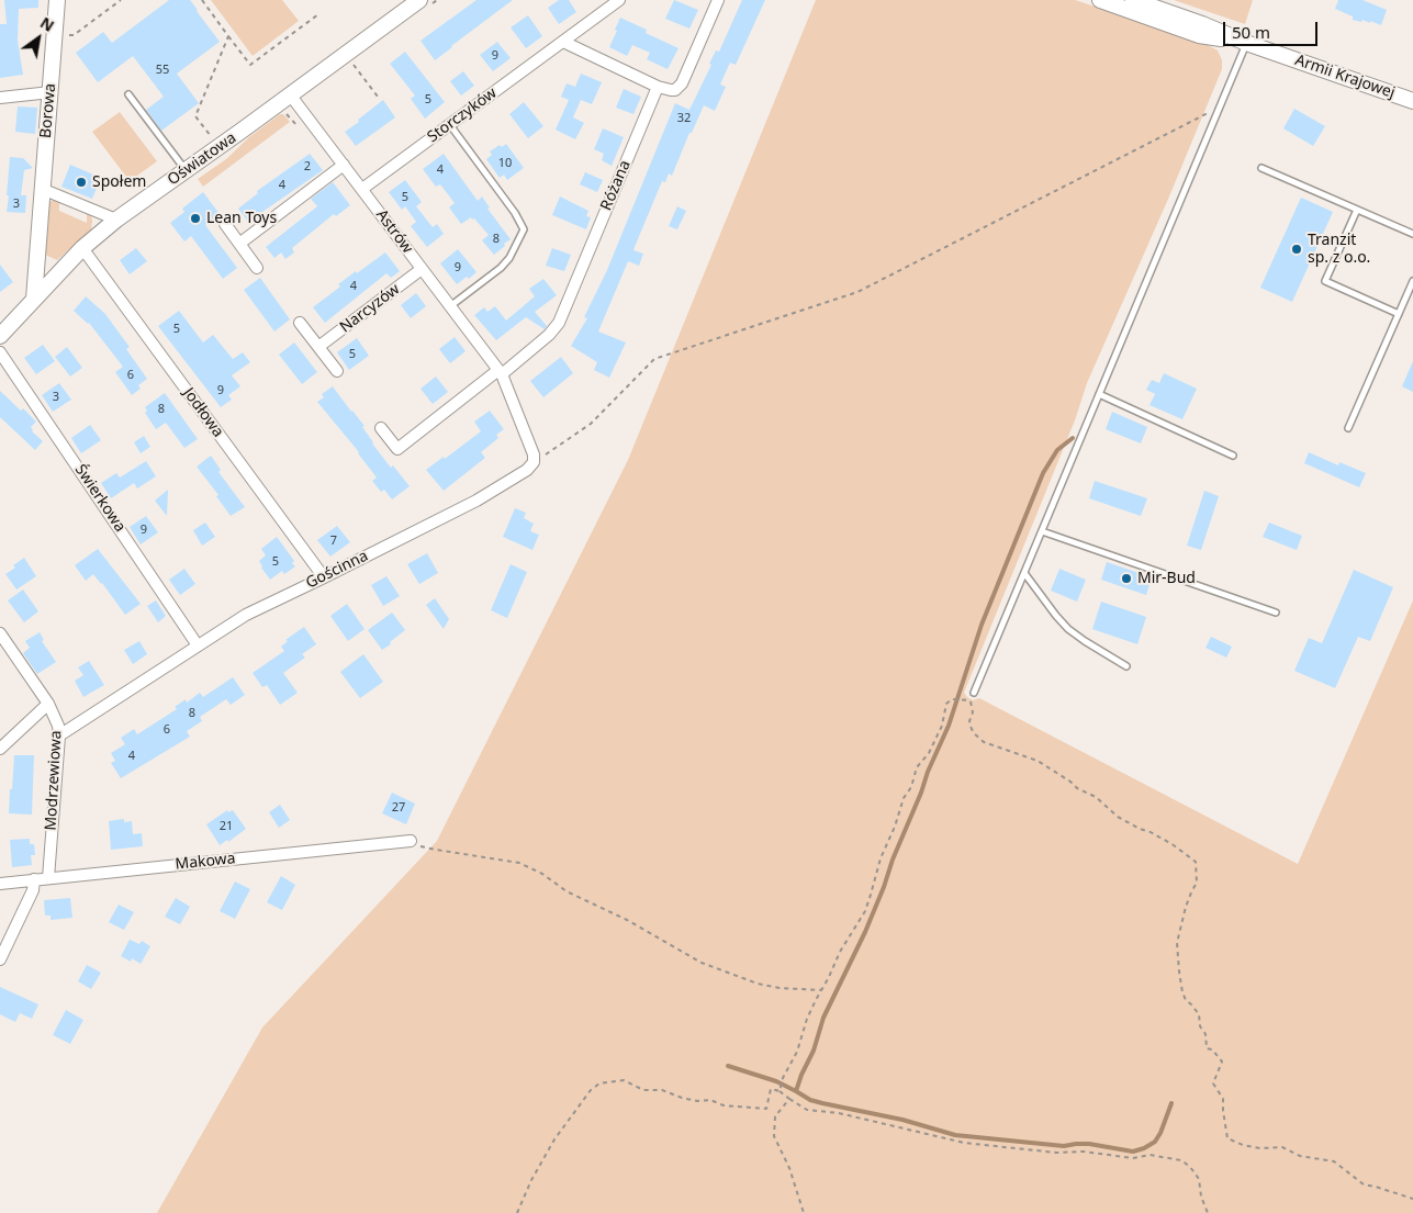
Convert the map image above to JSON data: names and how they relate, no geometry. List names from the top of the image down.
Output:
{
  "streets": {
    "street": [
      "Armii Krajowej",
      "Borowa",
      "Storczyków",
      "Oświatowa",
      "Różana",
      "Astrów",
      "Narcyzów",
      "Jodłowa",
      "Świerkowa",
      "Gościnna",
      "Modrzewiowa",
      "Makowa"
    ]
  },
  "crossings": [
    ["Borowa", "Oświatowa"],
    ["Storczyków", "Astrów"],
    ["Oświatowa", "Astrów"],
    ["Oświatowa", "Jodłowa"],
    ["Różana", "Astrów"],
    ["Astrów", "Narcyzów"],
    ["Jodłowa", "Gościnna"],
    ["Świerkowa", "Gościnna"],
    ["Gościnna", "Modrzewiowa"],
    ["Modrzewiowa", "Makowa"]
  ],
  "places": [
    "Społem",
    "Lean Toys",
    "Tranzit sp. z o.o.",
    "Mir-Bud"
  ],
  "house_numbers": [
    "9",
    "55",
    "5",
    "32",
    "10",
    "2",
    "4",
    "4",
    "5",
    "3",
    "8",
    "9",
    "4",
    "5",
    "5",
    "6",
    "9",
    "3",
    "8",
    "9",
    "7",
    "5",
    "8",
    "6",
    "4",
    "27",
    "21"
  ],
  "scale_bar": "50 m",
  "north": "top right"
}
